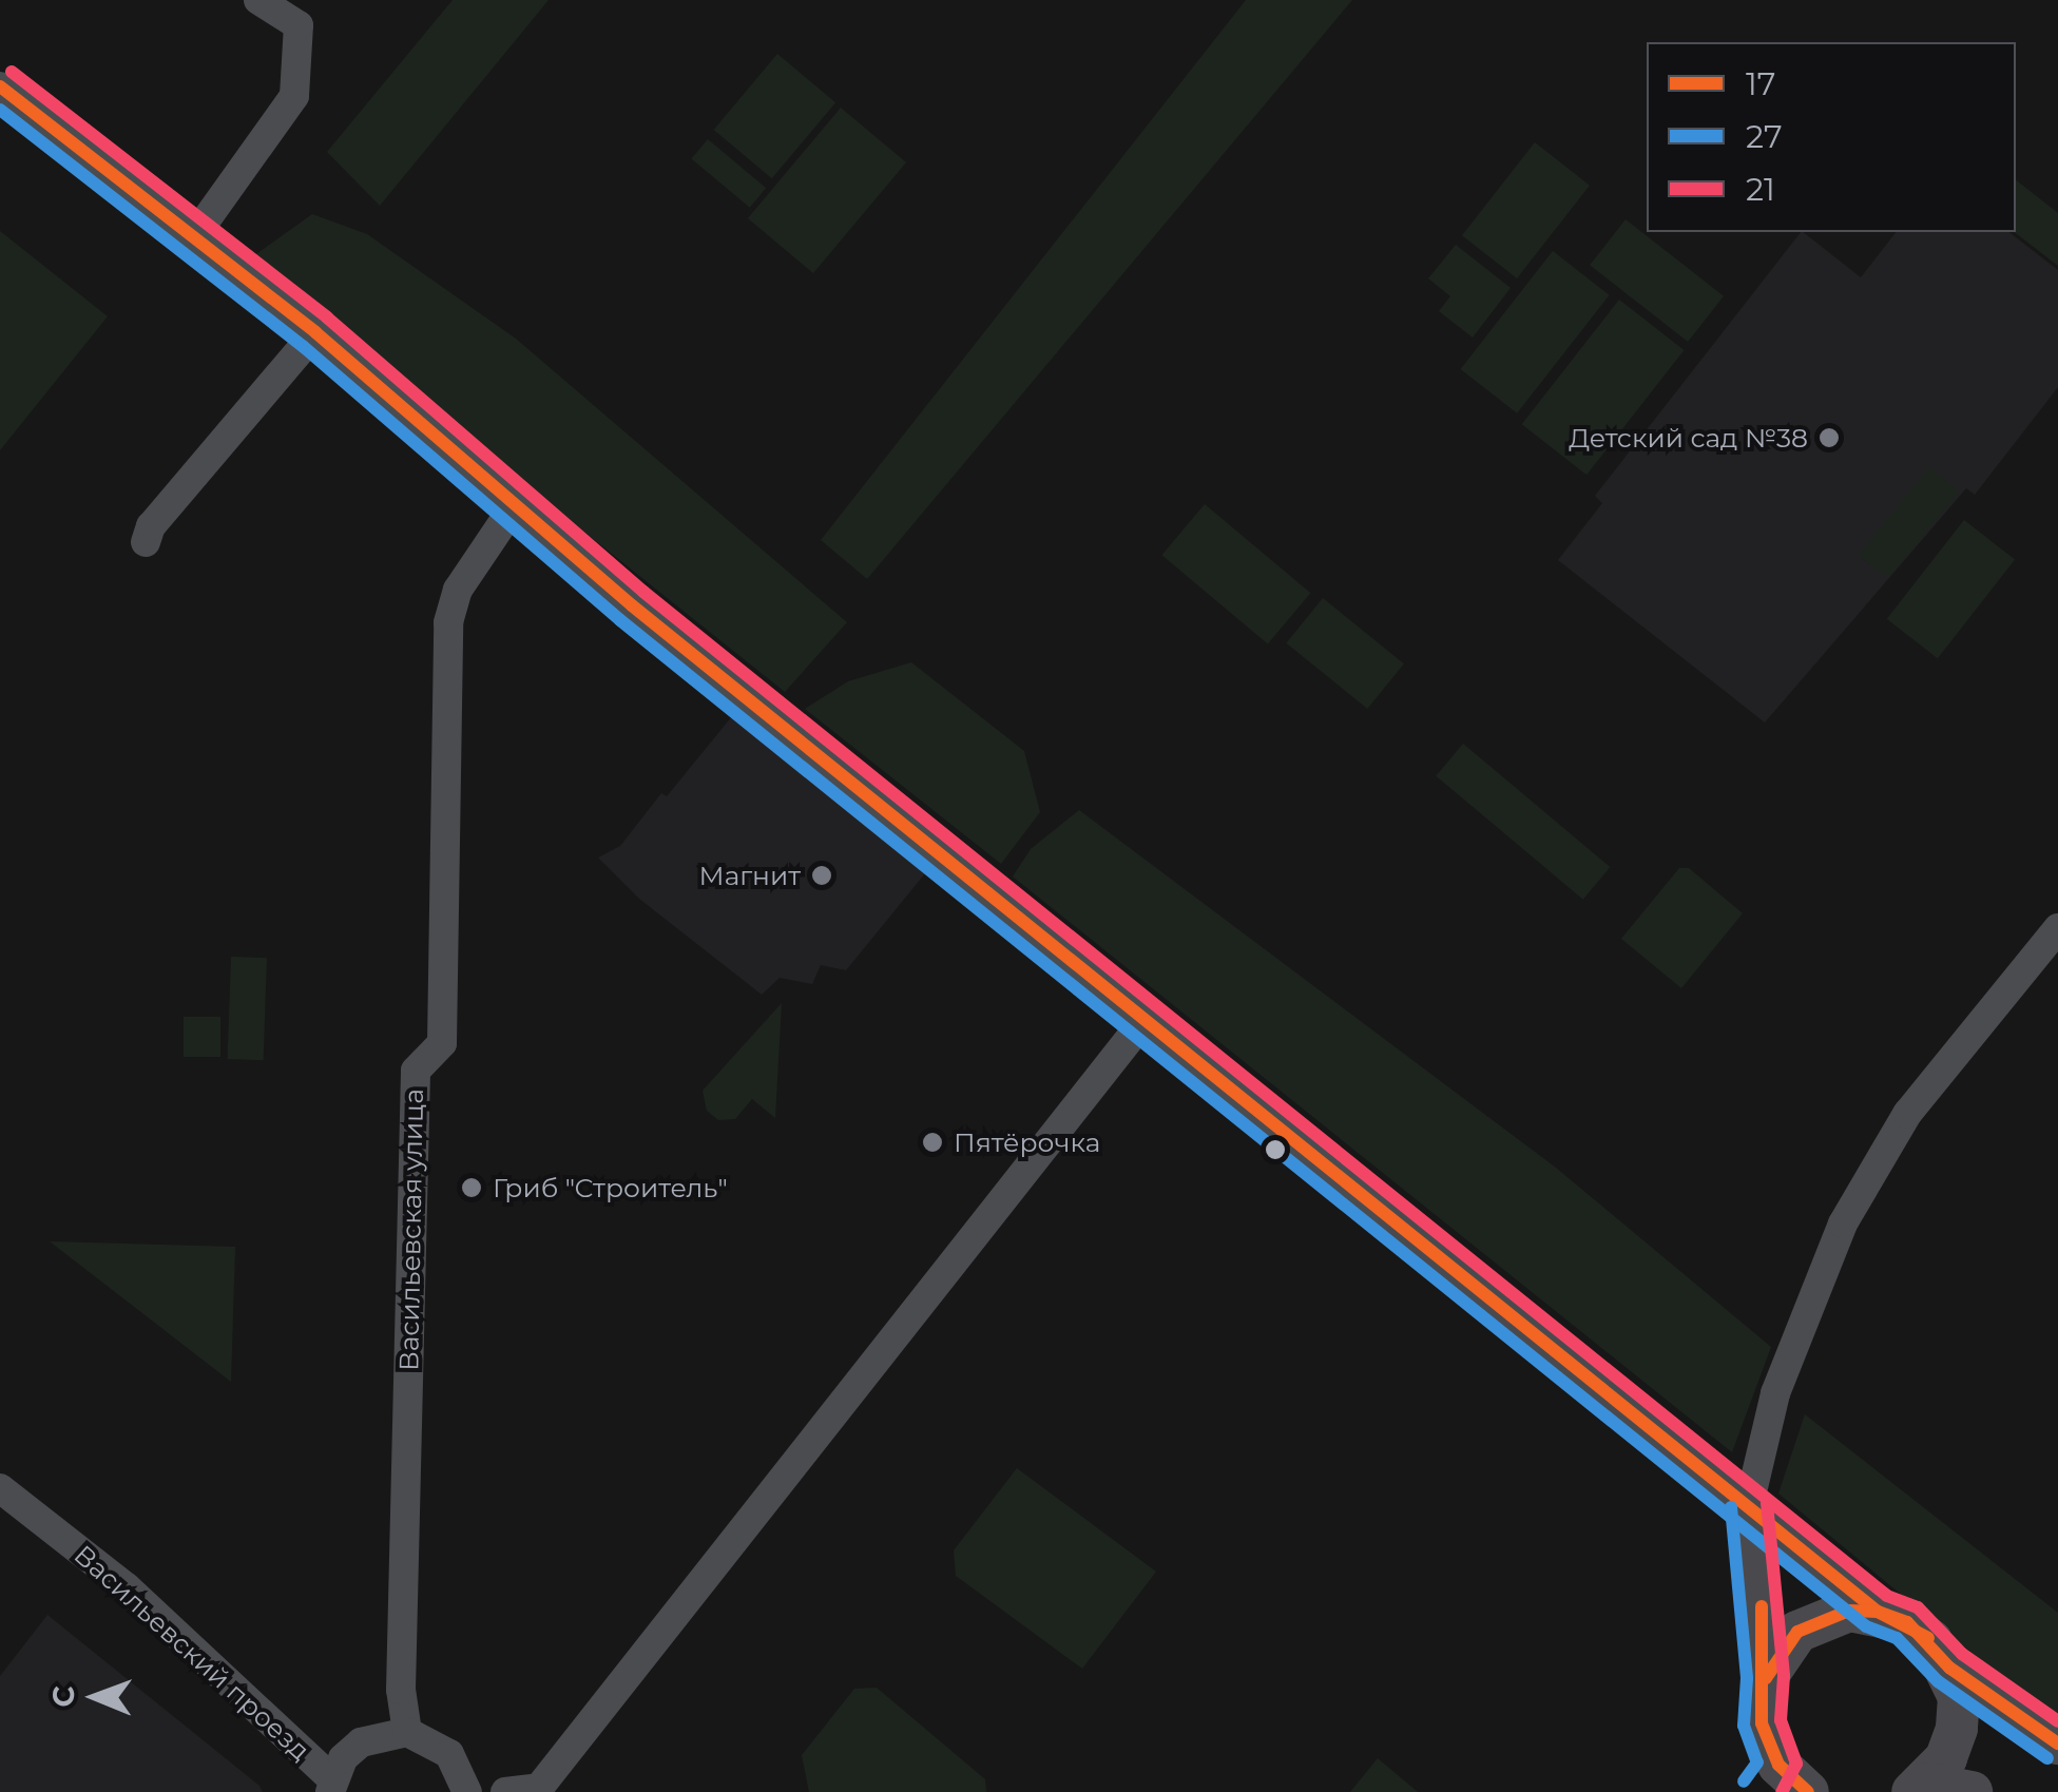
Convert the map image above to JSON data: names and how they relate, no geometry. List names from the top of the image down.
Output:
{
  "streets": {
    "street": ["Васильевская улица", "Васильевский проезд"]
  },
  "places": [
    "Детский сад №38",
    "Магнит",
    "Пятёрочка",
    "Гриб \"Строитель\""
  ],
  "lines": ["transit line 21", "transit line 17", "transit line 27"],
  "legend": ["17", "27", "21"],
  "north": "left"
}
